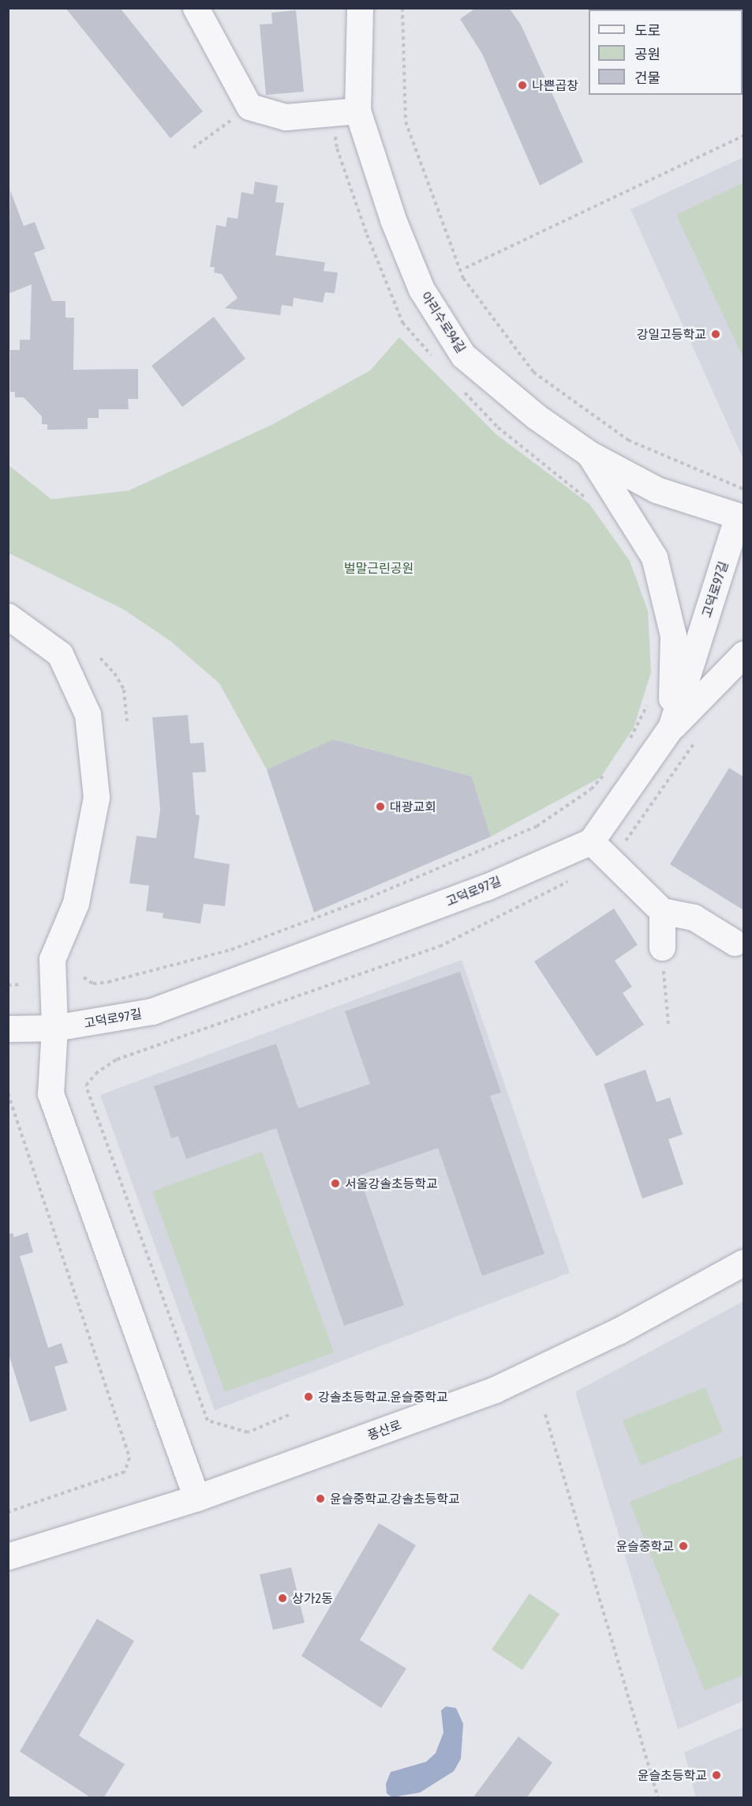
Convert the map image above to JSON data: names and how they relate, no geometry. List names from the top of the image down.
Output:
{
  "streets": {
    "street": ["아리수로94길", "고덕로97길", "풍산로"]
  },
  "crossings": [
    ["아리수로94길", "고덕로97길"]
  ],
  "parks": ["벌말근린공원"],
  "places": [
    "나쁜곱창",
    "강일고등학교",
    "대광교회",
    "서울강솔초등학교",
    "강솔초등학교.윤슬중학교",
    "윤슬중학교.강솔초등학교",
    "윤슬중학교",
    "상가2동",
    "윤슬초등학교"
  ],
  "legend": ["도로", "공원", "건물"]
}
